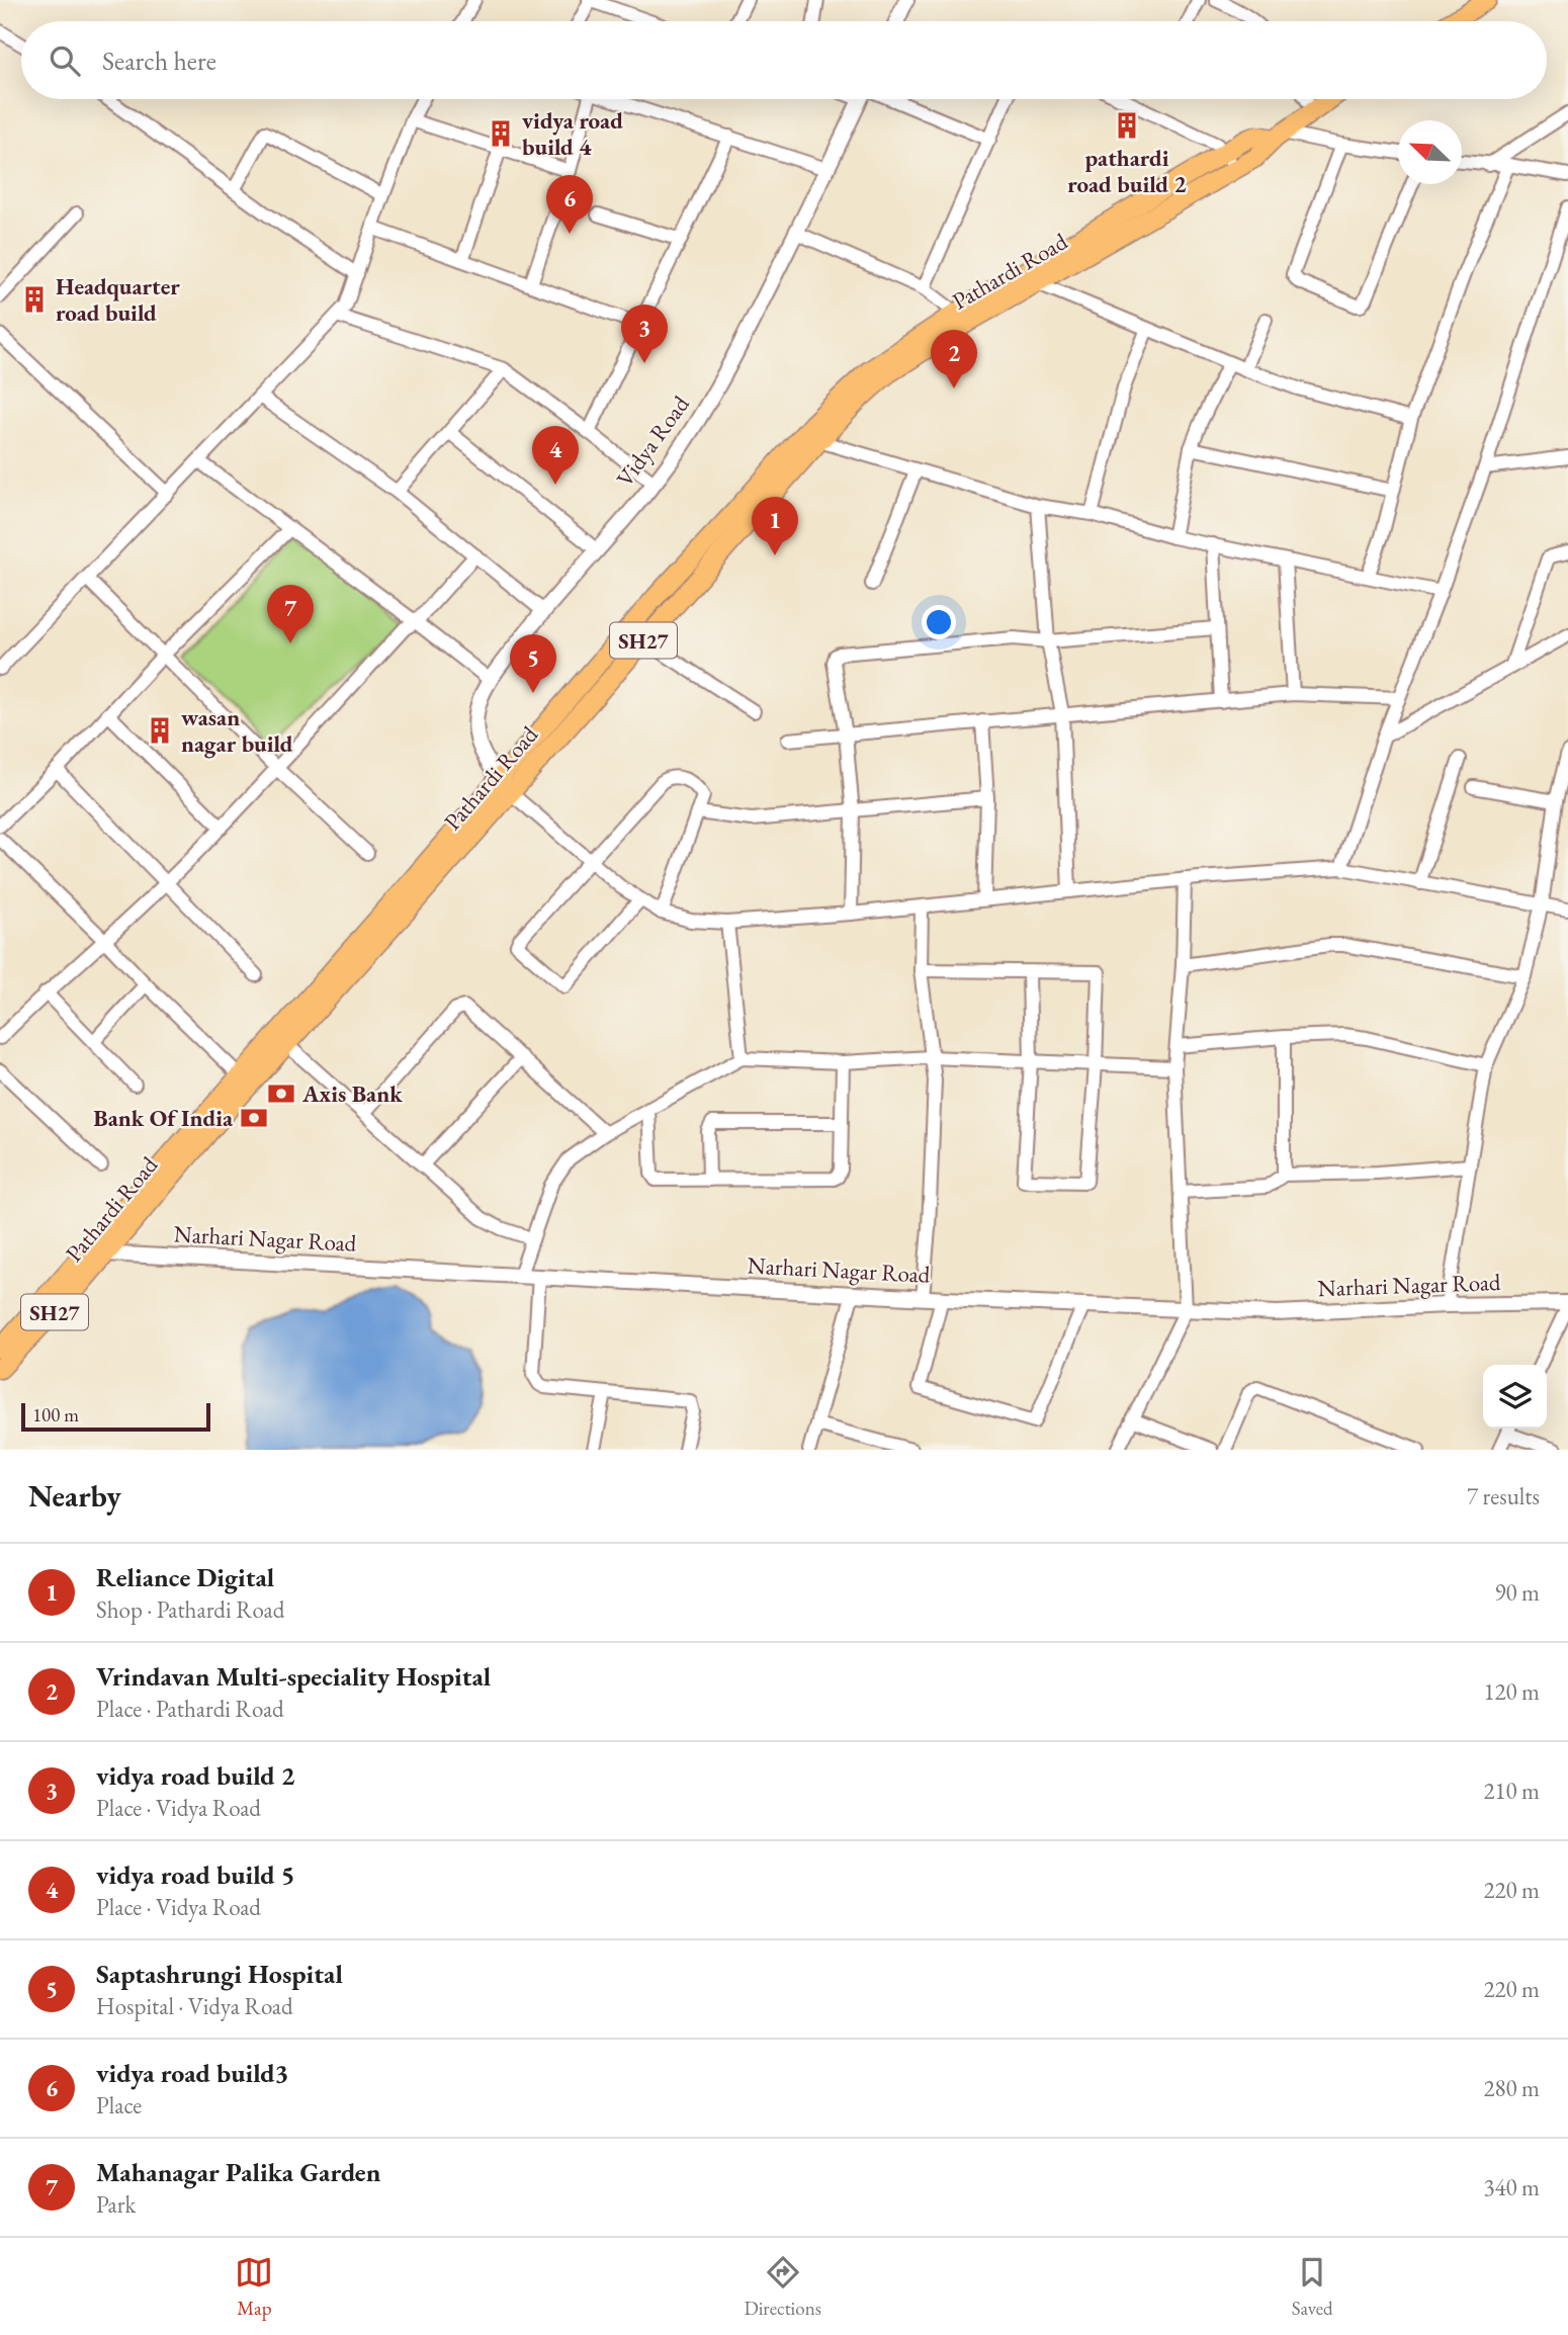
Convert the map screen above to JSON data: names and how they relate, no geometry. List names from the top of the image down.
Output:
{
  "streets": {
    "main road": ["Pathardi Road", "SH27"],
    "street": ["Vidya Road", "Narhari Nagar Road"]
  },
  "crossings": [
    ["Pathardi Road", "Vidya Road"],
    ["Pathardi Road", "Narhari Nagar Road"]
  ],
  "places": {
    "building": [
      "pathardi road build 2",
      "vidya road build 4",
      "Headquarter road build",
      "wasan nagar build"
    ],
    "bank": ["Axis Bank", "Bank Of India"]
  },
  "scale_bar": "100 m",
  "north": "top left",
  "page": {
    "search": "Search here",
    "pins": [
      "6",
      "3",
      "2",
      "4",
      "1",
      "7",
      "5"
    ],
    "scale": "100 m",
    "heading": ["Nearby", "7 results"],
    "list": [
      {
        "mark": "1",
        "name": "Reliance Digital",
        "note": "Shop · Pathardi Road",
        "value": "90 m"
      },
      {
        "mark": "2",
        "name": "Vrindavan Multi-speciality Hospital",
        "note": "Place · Pathardi Road",
        "value": "120 m"
      },
      {
        "mark": "3",
        "name": "vidya road build 2",
        "note": "Place · Vidya Road",
        "value": "210 m"
      },
      {
        "mark": "4",
        "name": "vidya road build 5",
        "note": "Place · Vidya Road",
        "value": "220 m"
      },
      {
        "mark": "5",
        "name": "Saptashrungi Hospital",
        "note": "Hospital · Vidya Road",
        "value": "220 m"
      },
      {
        "mark": "6",
        "name": "vidya road build3",
        "note": "Place",
        "value": "280 m"
      },
      {
        "mark": "7",
        "name": "Mahanagar Palika Garden",
        "note": "Park",
        "value": "340 m"
      }
    ],
    "nav": ["Map", "Directions", "Saved"]
  }
}
